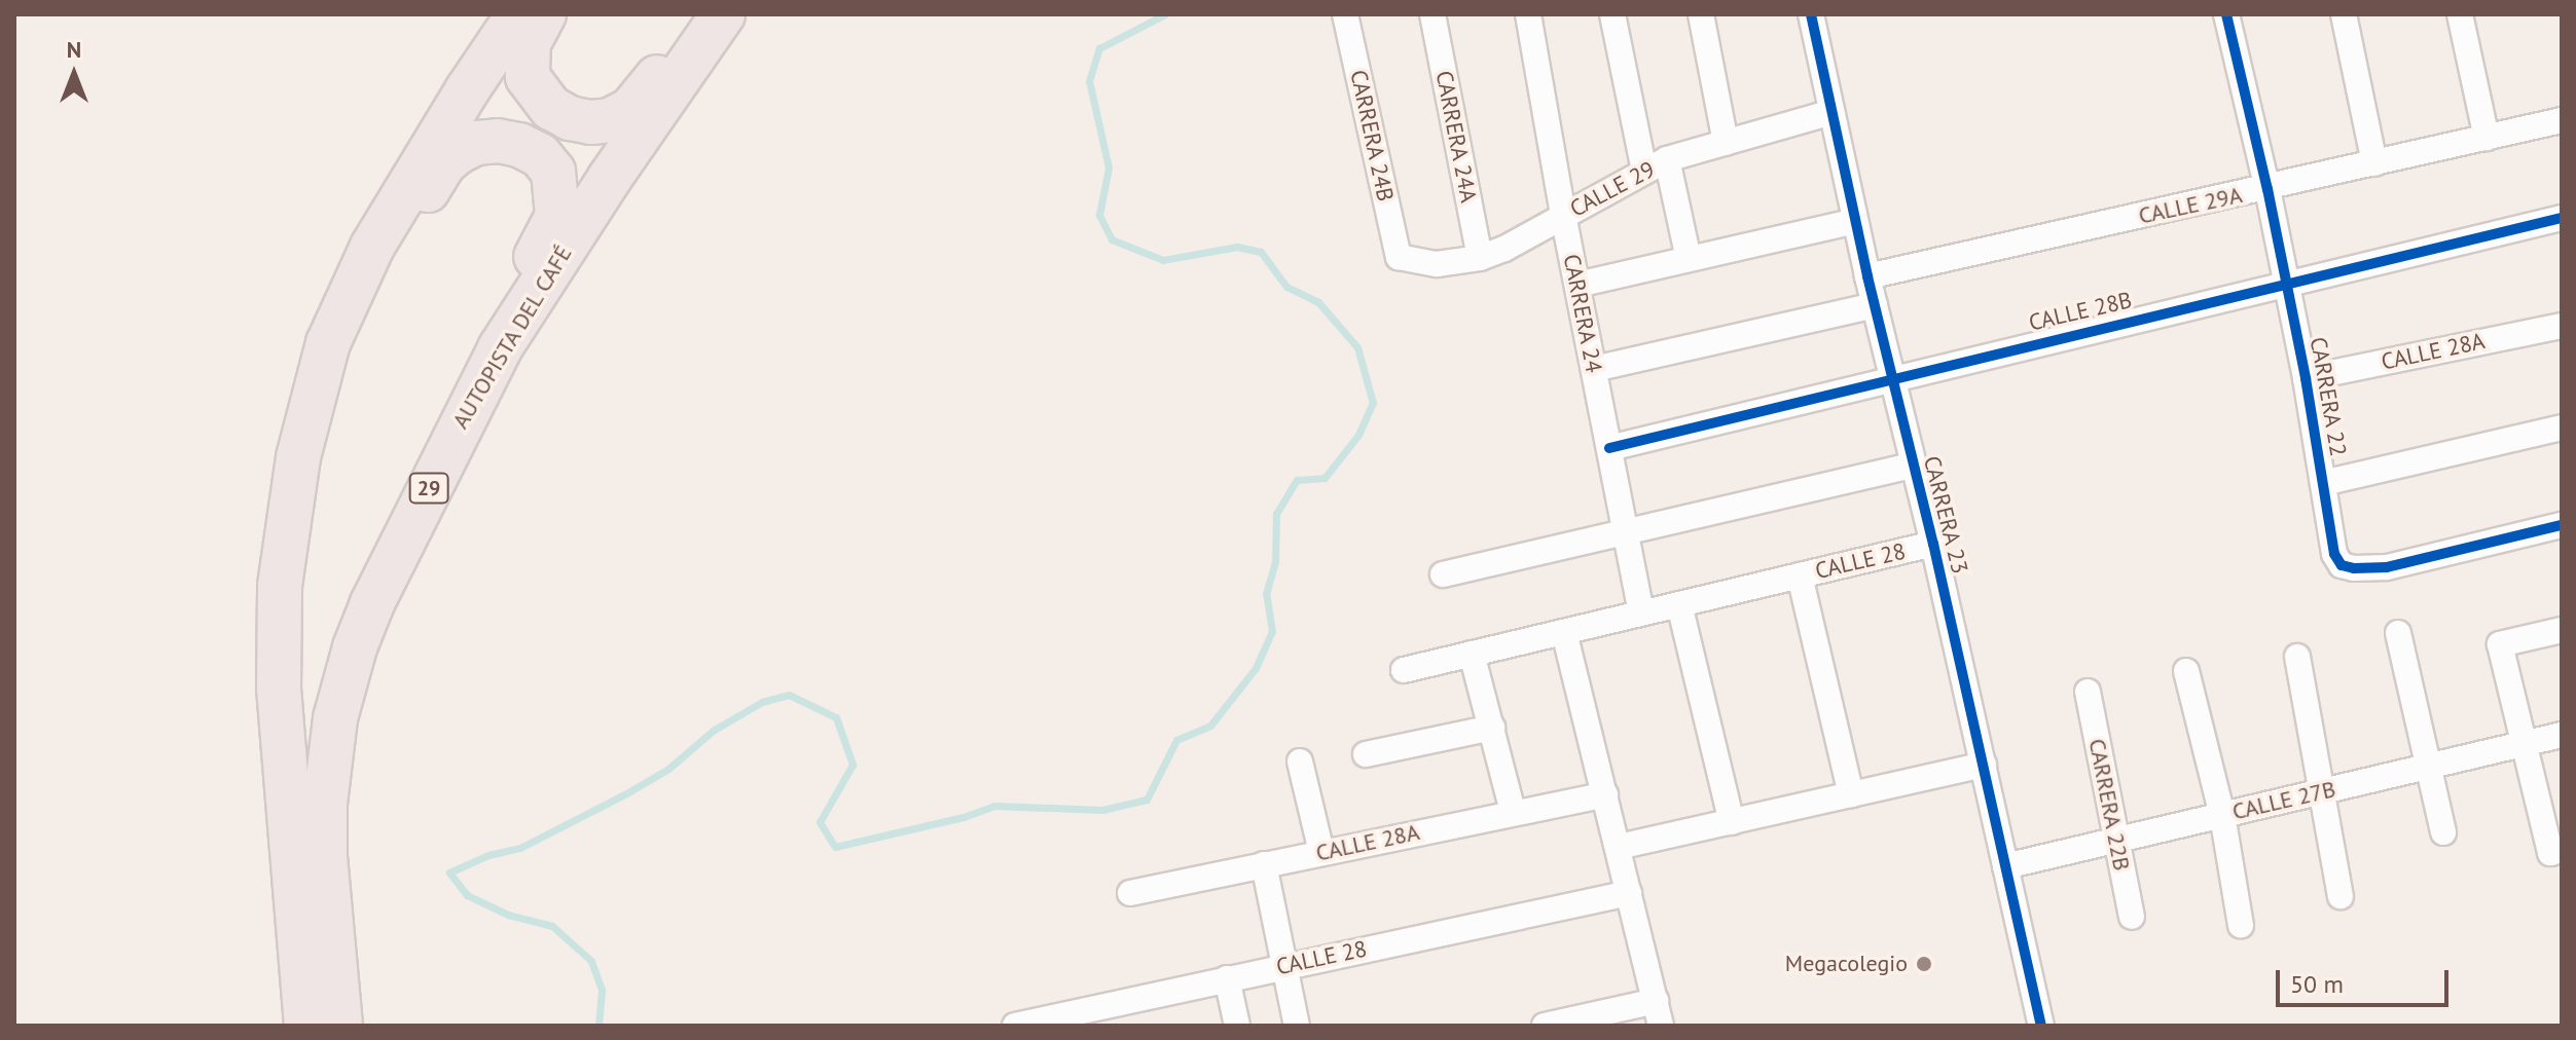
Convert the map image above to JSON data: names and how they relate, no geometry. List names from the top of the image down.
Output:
{
  "streets": {
    "highway": ["AUTOPISTA DEL CAFÉ", "29"],
    "street": [
      "CARRERA 24B",
      "CARRERA 24A",
      "CALLE 29",
      "CALLE 29A",
      "CALLE 28B",
      "CARRERA 24",
      "CALLE 28A",
      "CARRERA 22",
      "CARRERA 23",
      "CALLE 28",
      "CALLE 27B",
      "CARRERA 22B"
    ]
  },
  "crossings": [
    ["CARRERA 24B", "CALLE 29"],
    ["CARRERA 24A", "CALLE 29"],
    ["CALLE 29", "CARRERA 24"],
    ["CALLE 29", "CARRERA 23"],
    ["CALLE 29A", "CARRERA 22"],
    ["CALLE 29A", "CARRERA 23"],
    ["CALLE 28B", "CARRERA 24"],
    ["CALLE 28B", "CARRERA 22"],
    ["CALLE 28B", "CARRERA 23"],
    ["CARRERA 24", "CALLE 28"],
    ["CALLE 28A", "CARRERA 22"],
    ["CARRERA 23", "CALLE 28"],
    ["CARRERA 23", "CALLE 27B"],
    ["CALLE 27B", "CARRERA 22B"]
  ],
  "places": ["Megacolegio"],
  "scale_bar": "50 m",
  "north": "top"
}
